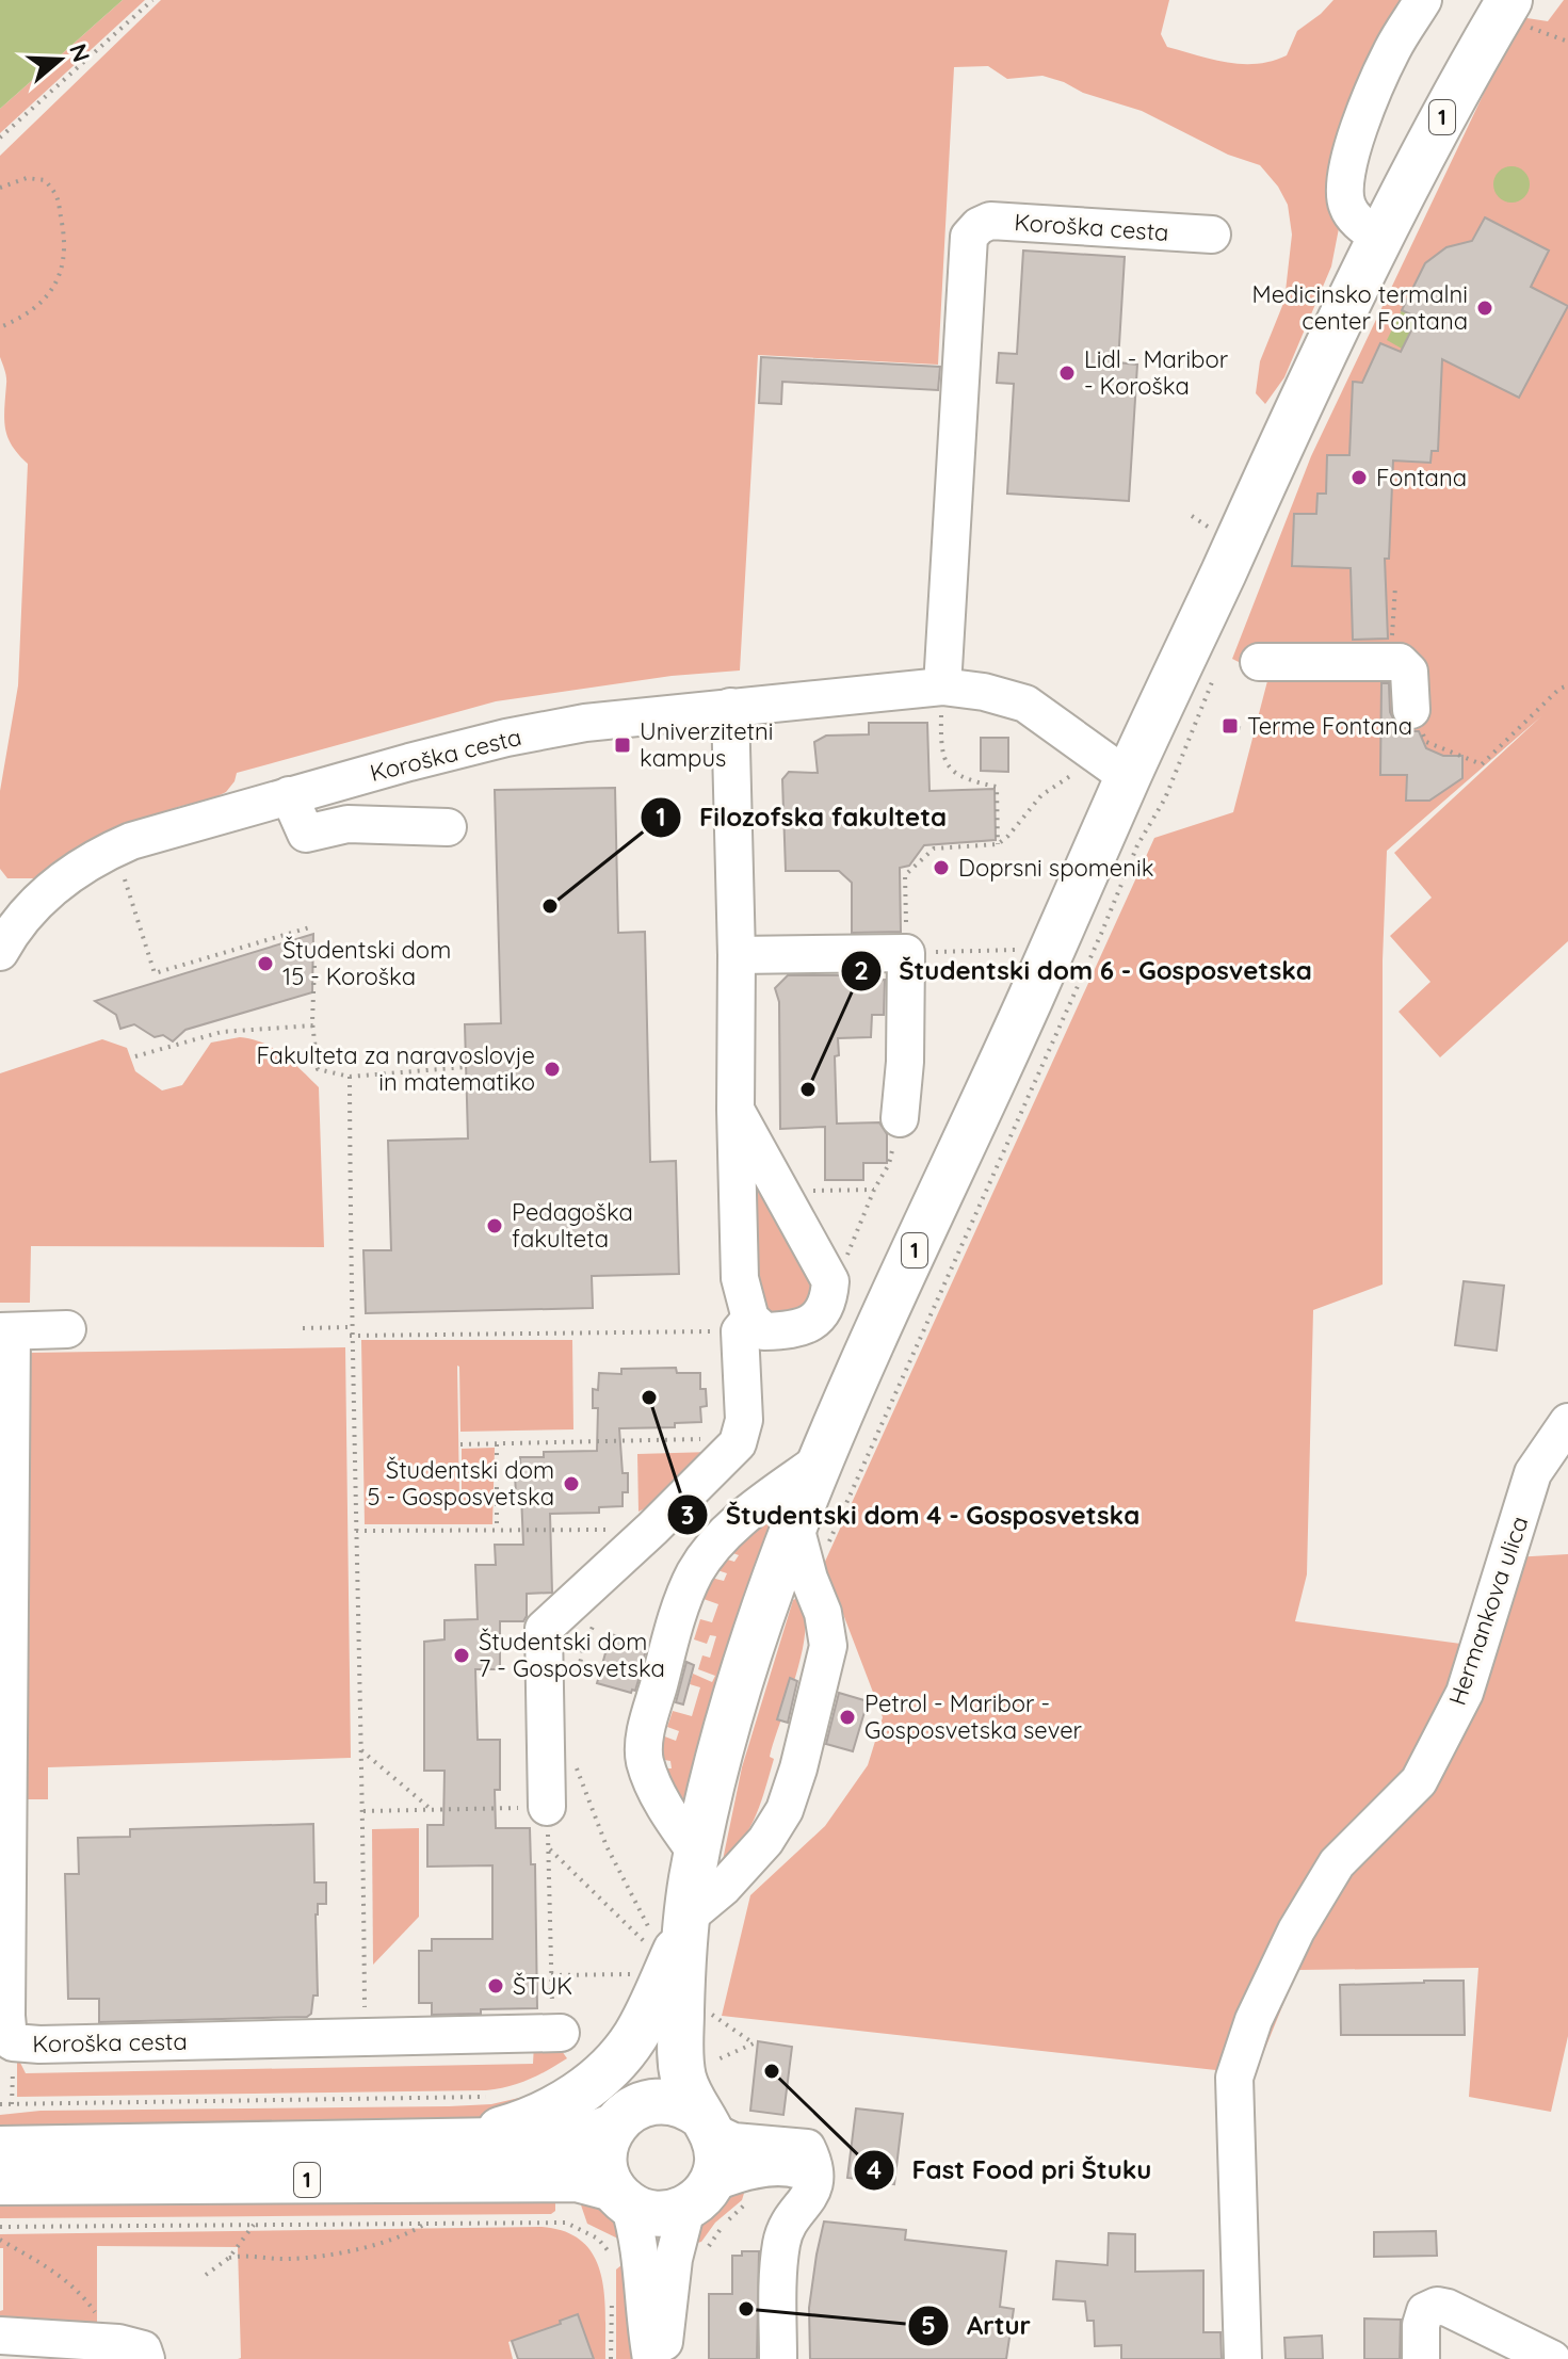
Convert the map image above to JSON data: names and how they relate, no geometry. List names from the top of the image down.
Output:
{
  "streets": {
    "main road": ["1"],
    "street": ["Koroška cesta", "Hermankova ulica"]
  },
  "crossings": [
    ["1", "Koroška cesta"]
  ],
  "places": {
    "other": [
      "Medicinsko termalni center Fontana",
      "Lidl - Maribor - Koroška",
      "Fontana",
      "Doprsni spomenik",
      "Filozofska fakulteta",
      "Študentski dom 15 - Koroška",
      "Fakulteta za naravoslovje in matematiko",
      "Študentski dom 6 - Gosposvetska",
      "Pedagoška fakulteta",
      "Študentski dom 4 - Gosposvetska",
      "Študentski dom 5 - Gosposvetska",
      "Študentski dom 7 - Gosposvetska",
      "Petrol - Maribor - Gosposvetska sever",
      "ŠTUK",
      "Fast Food pri Štuku",
      "Artur"
    ],
    "transit": ["Terme Fontana", "Univerzitetni kampus"]
  },
  "north": "right"
}
